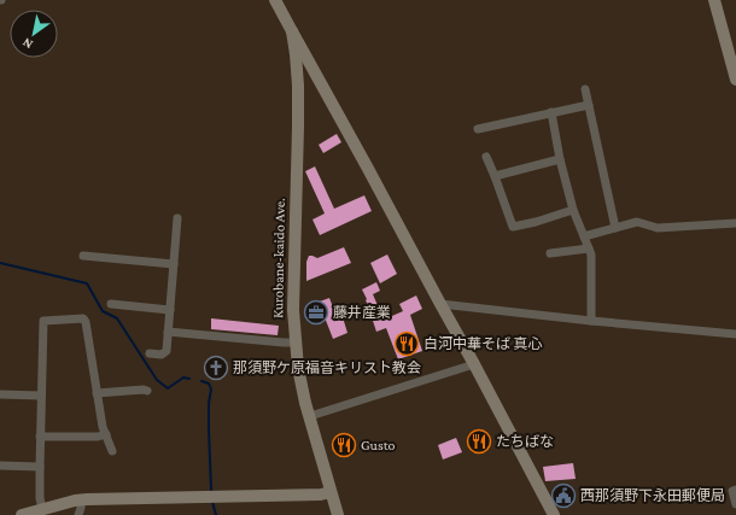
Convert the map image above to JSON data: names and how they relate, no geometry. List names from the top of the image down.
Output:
{
  "streets": {
    "street": ["Kurobane-kaido Ave."]
  },
  "places": {
    "office": ["藤井産業"],
    "restaurant": ["白河中華そば 真心", "たちばな", "Gusto"],
    "church": ["那須野ケ原福音キリスト教会"],
    "public building": ["西那須野下永田郵便局"]
  },
  "north": "bottom left"
}
